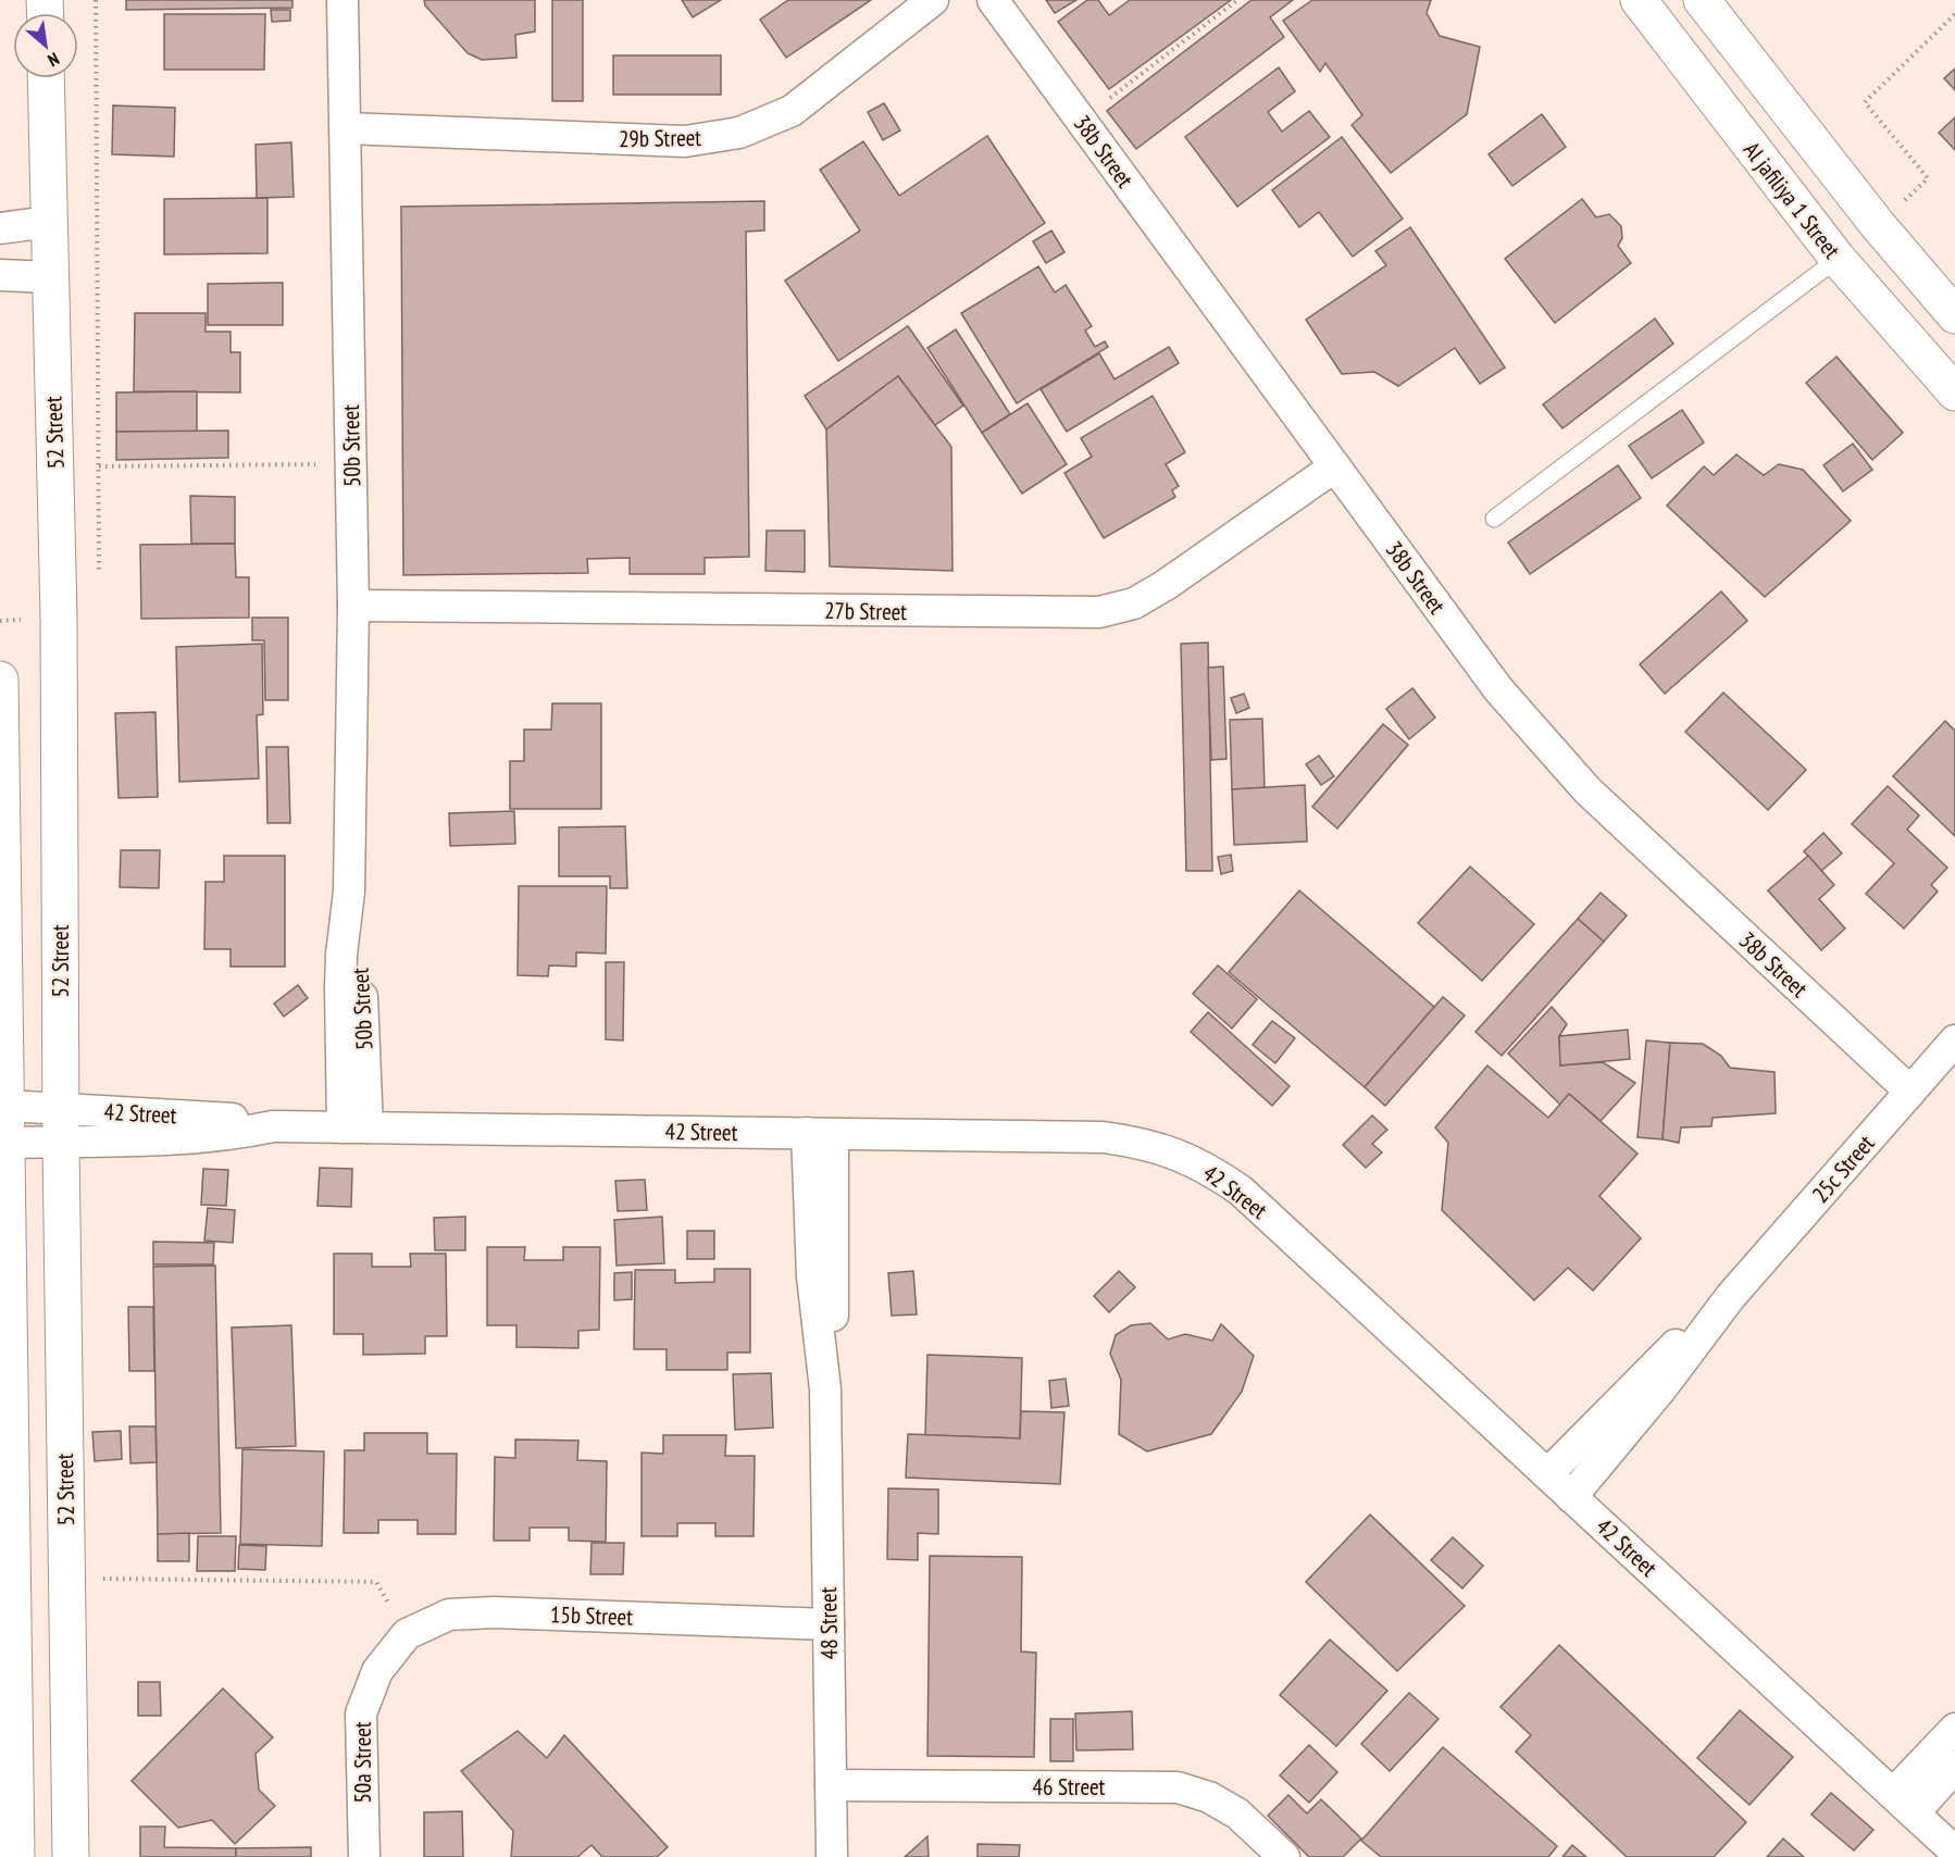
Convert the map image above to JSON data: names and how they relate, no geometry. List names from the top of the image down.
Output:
{
  "streets": {
    "street": [
      "29b Street",
      "38b Street",
      "Al jafiliya 1 Street",
      "52 Street",
      "50b Street",
      "27b Street",
      "42 Street",
      "25c Street",
      "15b Street",
      "48 Street",
      "50a Street",
      "46 Street"
    ]
  },
  "crossings": [
    ["29b Street", "50b Street"],
    ["38b Street", "27b Street"],
    ["38b Street", "25c Street"],
    ["52 Street", "42 Street"],
    ["50b Street", "27b Street"],
    ["50b Street", "42 Street"],
    ["42 Street", "25c Street"],
    ["42 Street", "48 Street"],
    ["15b Street", "48 Street"],
    ["15b Street", "50a Street"],
    ["48 Street", "46 Street"]
  ],
  "north": "bottom right"
}
